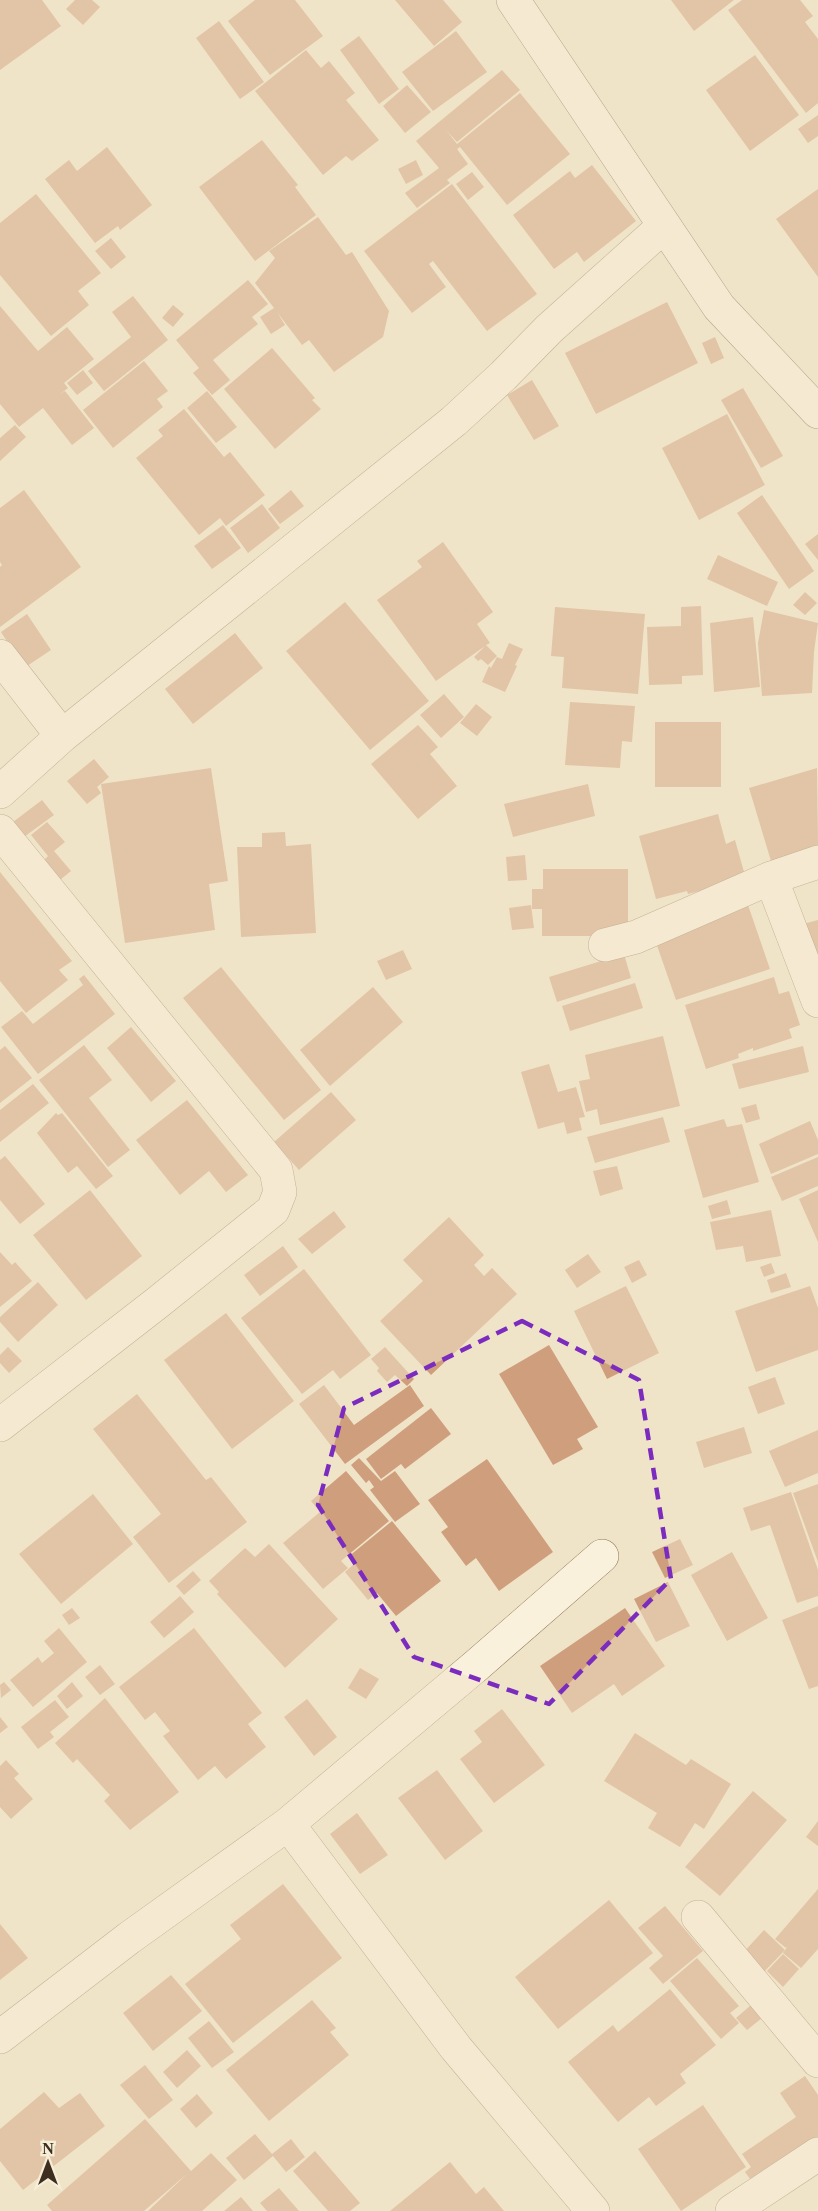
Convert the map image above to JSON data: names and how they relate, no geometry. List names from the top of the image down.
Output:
{
  "north": "top"
}
